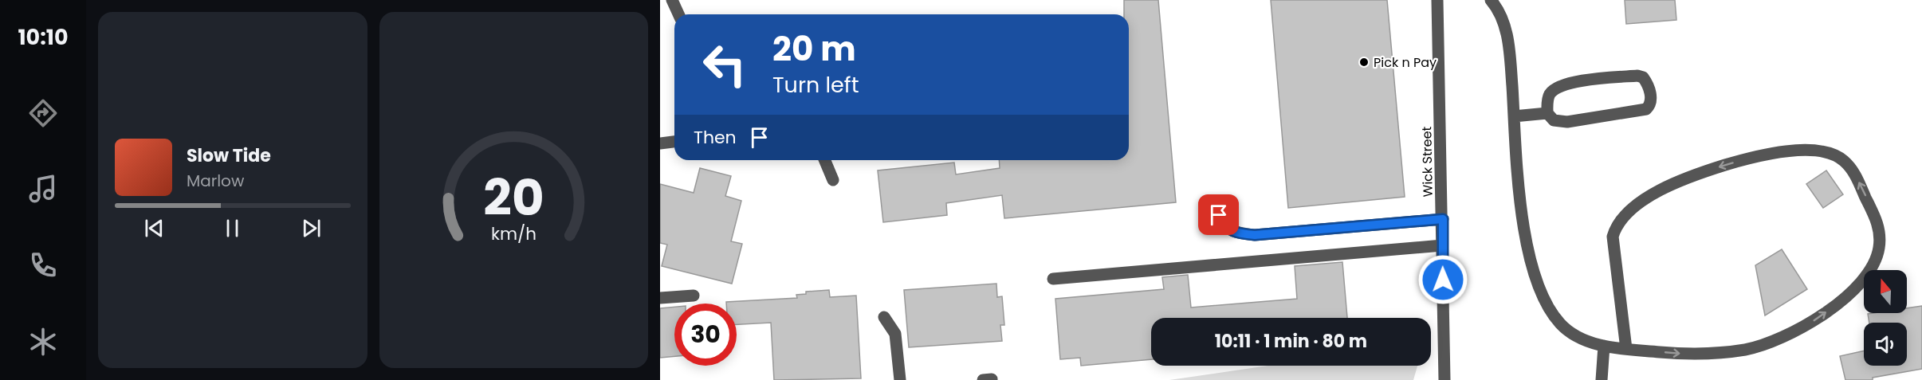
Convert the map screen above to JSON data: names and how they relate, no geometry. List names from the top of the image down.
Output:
{
  "streets": {
    "street": ["Wick Street"]
  },
  "places": ["Pick n Pay"],
  "north": "top",
  "page": {
    "tabs": "10:10",
    "turn": ["20 m", "Turn left"],
    "then": "Then",
    "song": ["Slow Tide", "Marlow"],
    "limit": "30",
    "trip": "10:11 · 1 min · 80 m",
    "gauge": ["20", "km/h"]
  }
}
